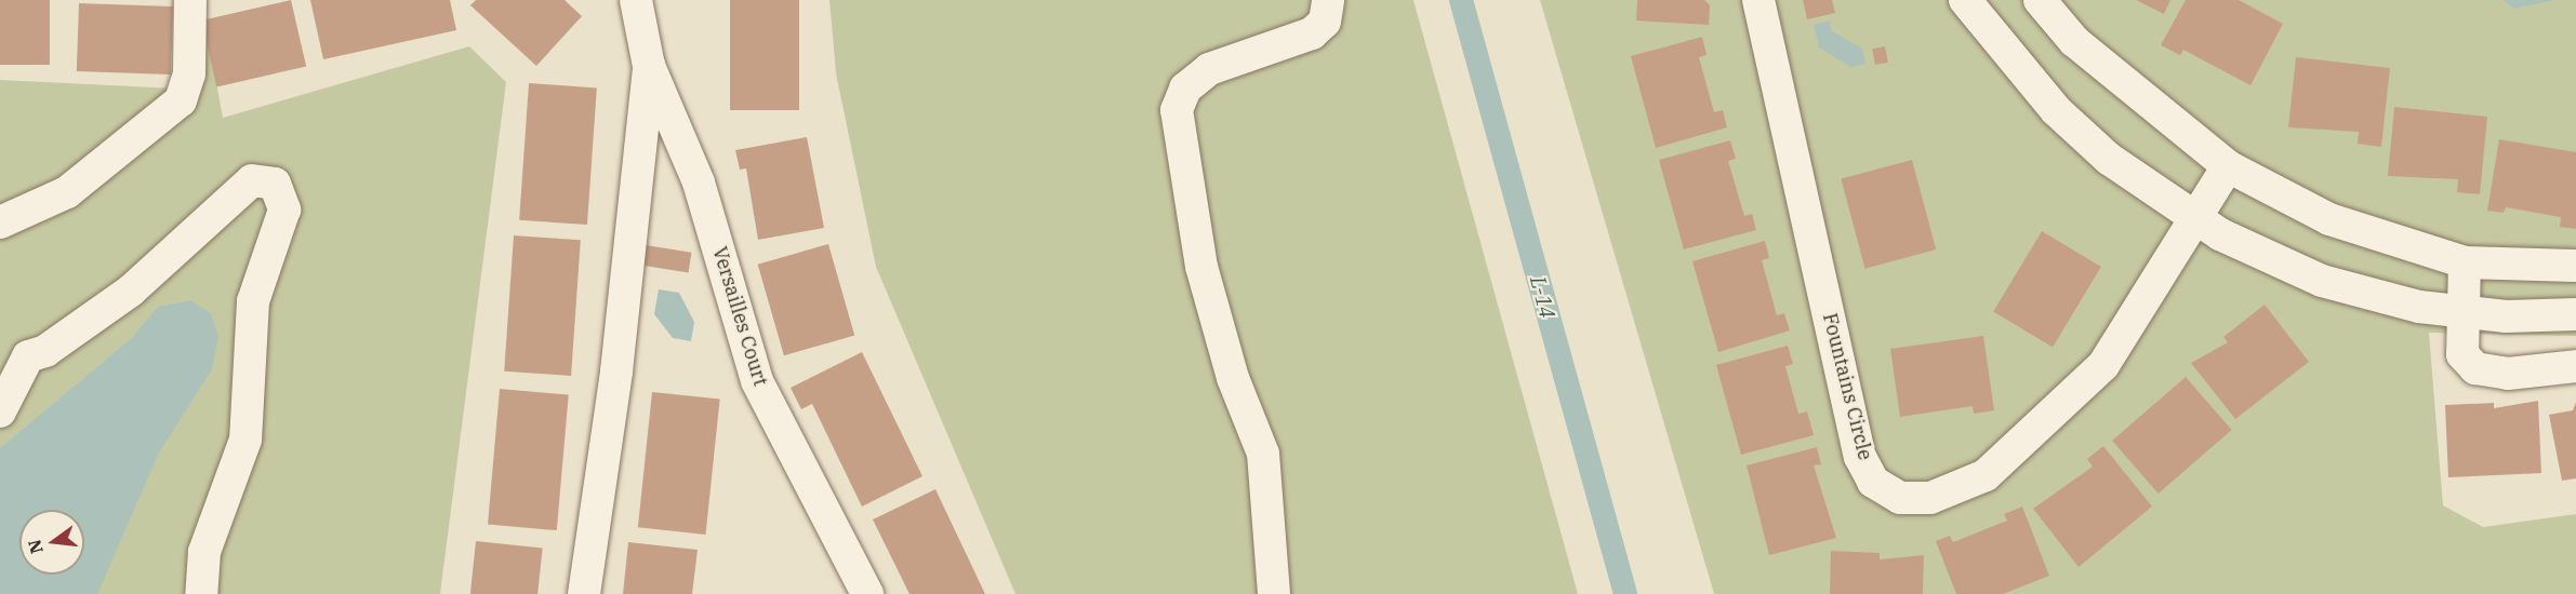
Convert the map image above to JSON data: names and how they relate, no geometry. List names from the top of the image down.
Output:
{
  "streets": {
    "street": ["Versailles Court", "Fountains Circle"]
  },
  "water": ["L-14"],
  "north": "left"
}
